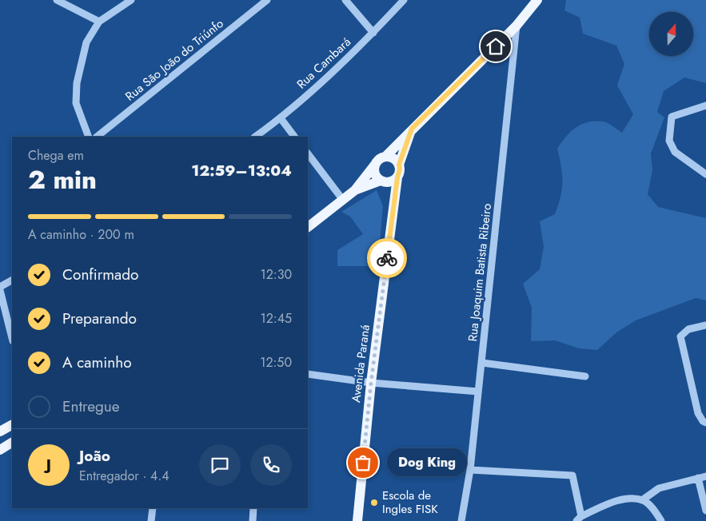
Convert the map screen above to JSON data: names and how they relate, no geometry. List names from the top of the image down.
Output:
{
  "streets": {
    "main road": ["Avenida Paraná"],
    "street": ["Rua São João do Triúnfo", "Rua Cambará", "Rua Joaquim Batista Ribeiro"]
  },
  "places": ["Dog King", "Escola de Ingles FISK"],
  "north": "top",
  "page": {
    "heading": ["2 min", "Chega em", "12:59–13:04"],
    "panel": ["João", "Entregador · 4.4"],
    "bar": "A caminho · 200 m",
    "list": [
      ["Confirmado", "12:30"],
      ["Preparando", "12:45"],
      ["A caminho", "12:50"],
      "Entregue"
    ],
    "round": "J",
    "bubble": "Dog King"
  }
}
